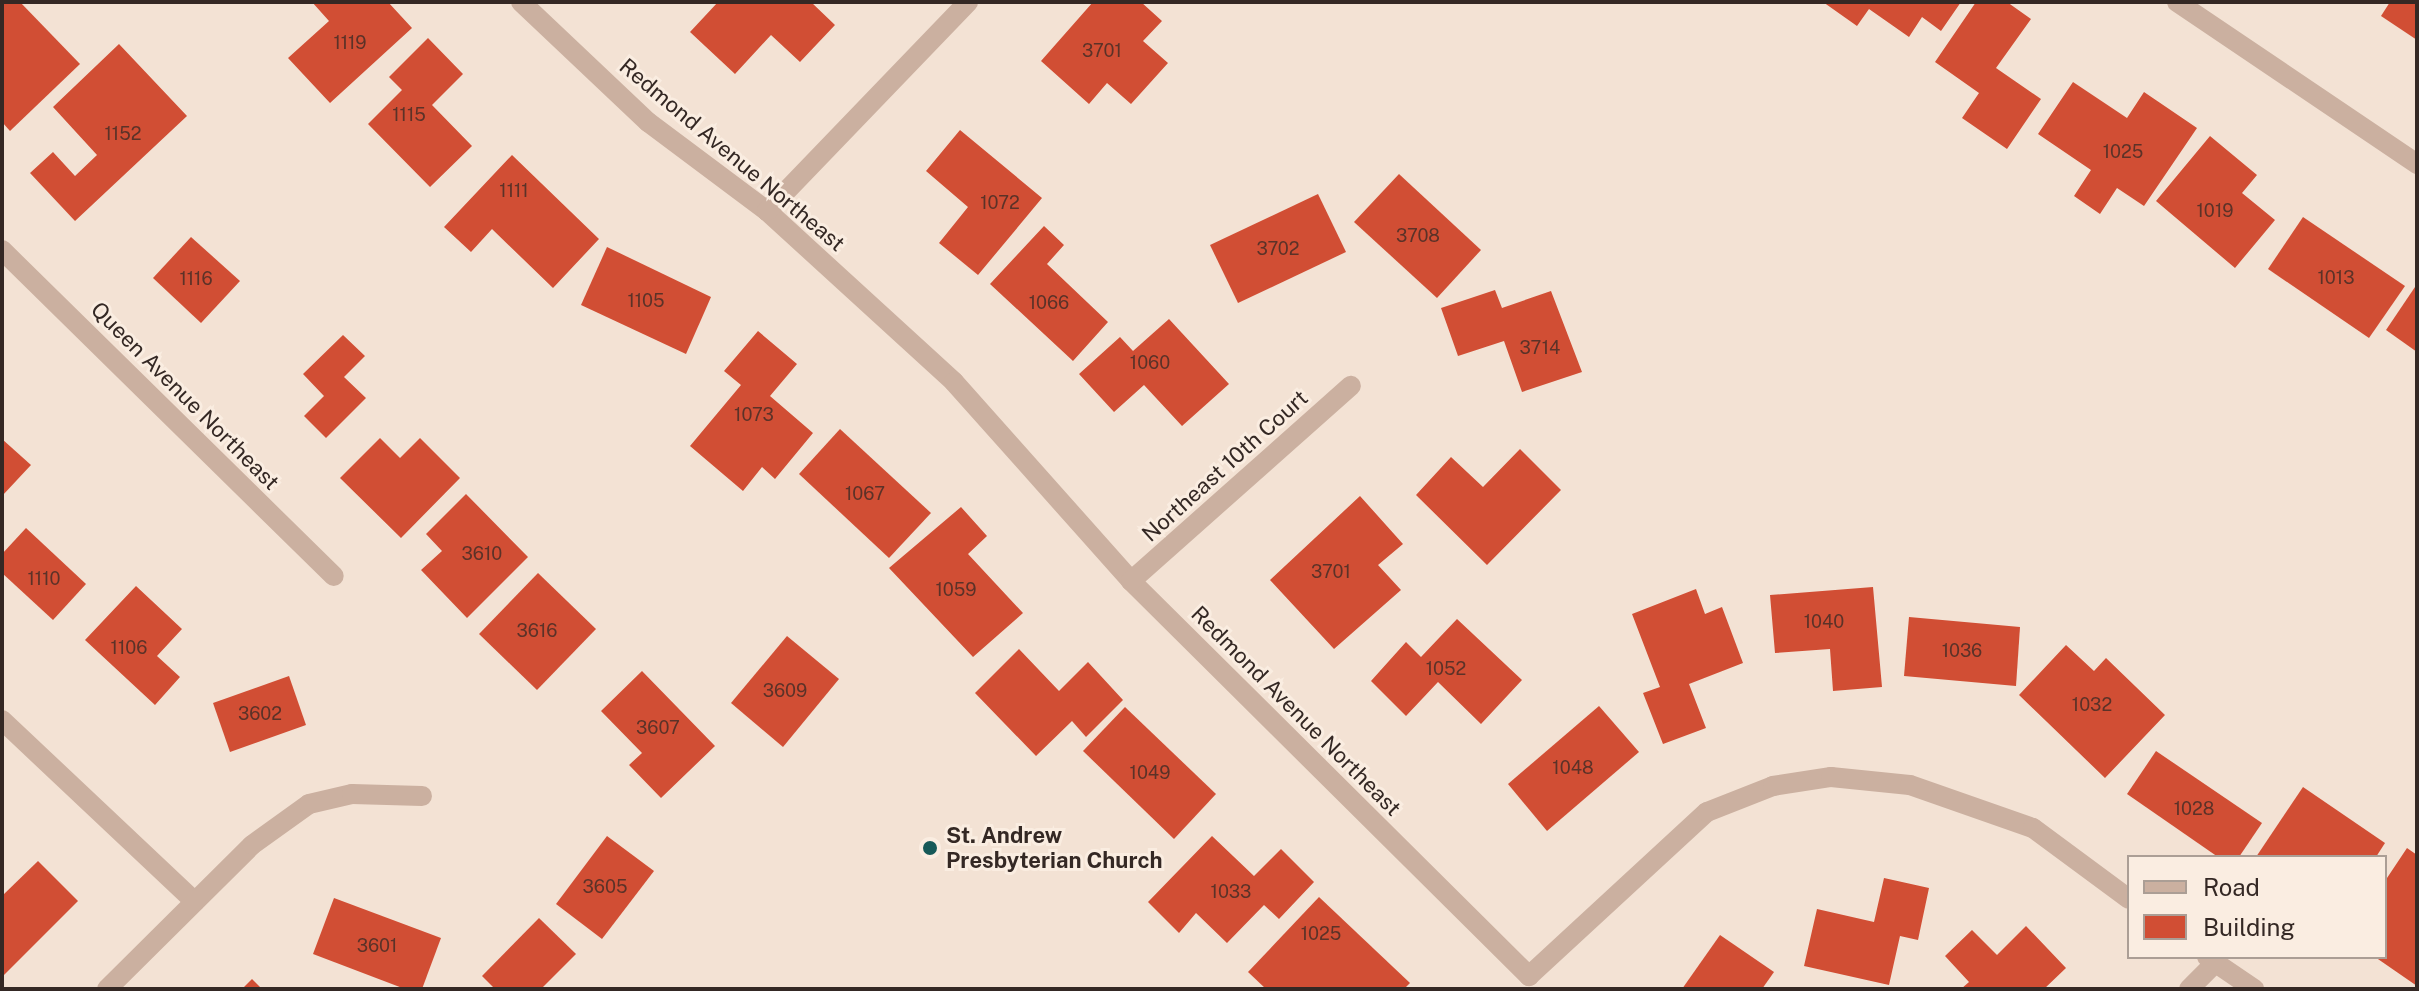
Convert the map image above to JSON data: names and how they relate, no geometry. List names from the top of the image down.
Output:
{
  "streets": {
    "street": ["Redmond Avenue Northeast", "Queen Avenue Northeast", "Northeast 10th Court"]
  },
  "crossings": [
    ["Redmond Avenue Northeast", "Northeast 10th Court"]
  ],
  "places": ["St. Andrew Presbyterian Church"],
  "house_numbers": [
    "1119",
    "3701",
    "1115",
    "1152",
    "1025",
    "1111",
    "1072",
    "1019",
    "3708",
    "3702",
    "1013",
    "1116",
    "1105",
    "1066",
    "3714",
    "1060",
    "1073",
    "1067",
    "3610",
    "3701",
    "1110",
    "1059",
    "1040",
    "3616",
    "1106",
    "1036",
    "1052",
    "3609",
    "1032",
    "3602",
    "3607",
    "1048",
    "1049",
    "1028",
    "3605",
    "1033",
    "1025",
    "3601"
  ],
  "legend": ["Road", "Building"]
}
